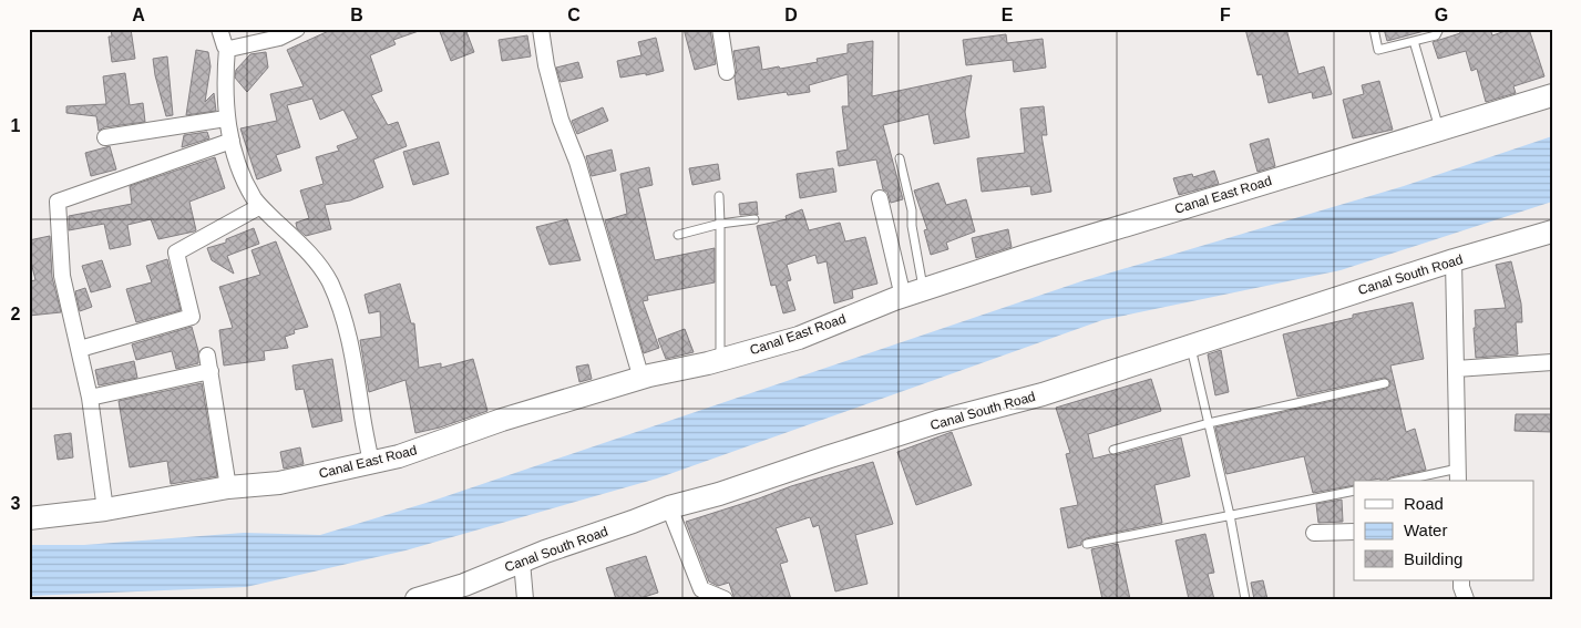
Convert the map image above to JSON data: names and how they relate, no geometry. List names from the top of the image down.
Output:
{
  "streets": {
    "main road": ["Canal East Road", "Canal South Road"]
  },
  "legend": ["Road", "Water", "Building"],
  "grid": {
    "columns": [
      "A",
      "B",
      "C",
      "D",
      "E",
      "F",
      "G"
    ],
    "rows": ["1", "2", "3"]
  }
}
